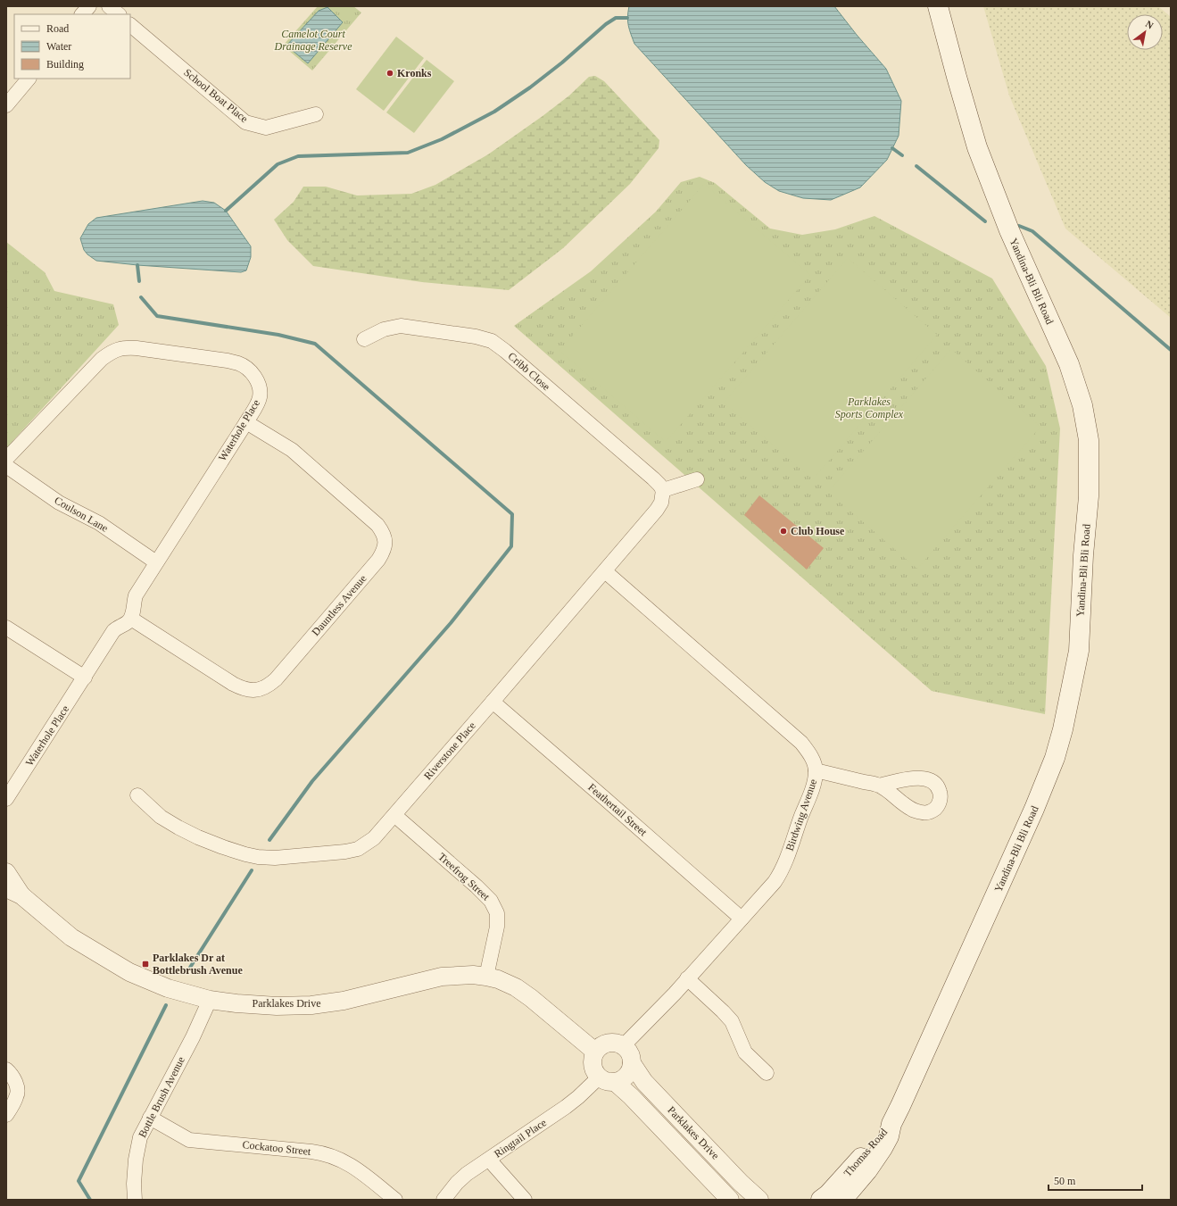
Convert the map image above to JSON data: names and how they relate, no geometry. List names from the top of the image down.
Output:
{
  "streets": {
    "main road": ["Yandina-Bli Bli Road", "Thomas Road"],
    "street": [
      "School Boat Place",
      "Cribb Close",
      "Waterhole Place",
      "Coulson Lane",
      "Dauntless Avenue",
      "Riverstone Place",
      "Feathertail Street",
      "Birdwing Avenue",
      "Treefrog Street",
      "Parklakes Drive",
      "Bottle Brush Avenue",
      "Ringtail Place",
      "Cockatoo Street"
    ]
  },
  "crossings": [
    ["Yandina-Bli Bli Road", "Thomas Road"],
    ["Cribb Close", "Riverstone Place"],
    ["Waterhole Place", "Coulson Lane"],
    ["Waterhole Place", "Dauntless Avenue"],
    ["Riverstone Place", "Feathertail Street"],
    ["Riverstone Place", "Birdwing Avenue"],
    ["Riverstone Place", "Treefrog Street"],
    ["Feathertail Street", "Birdwing Avenue"],
    ["Birdwing Avenue", "Parklakes Drive"],
    ["Birdwing Avenue", "Ringtail Place"],
    ["Treefrog Street", "Parklakes Drive"],
    ["Parklakes Drive", "Bottle Brush Avenue"],
    ["Parklakes Drive", "Ringtail Place"],
    ["Bottle Brush Avenue", "Cockatoo Street"]
  ],
  "parks": ["Camelot Court Drainage Reserve", "Parklakes Sports Complex"],
  "places": {
    "other": ["Kronks", "Club House"],
    "transit": ["Parklakes Dr at Bottlebrush Avenue"]
  },
  "legend": ["Road", "Water", "Building"],
  "scale_bar": "50 m",
  "north": "top right"
}
